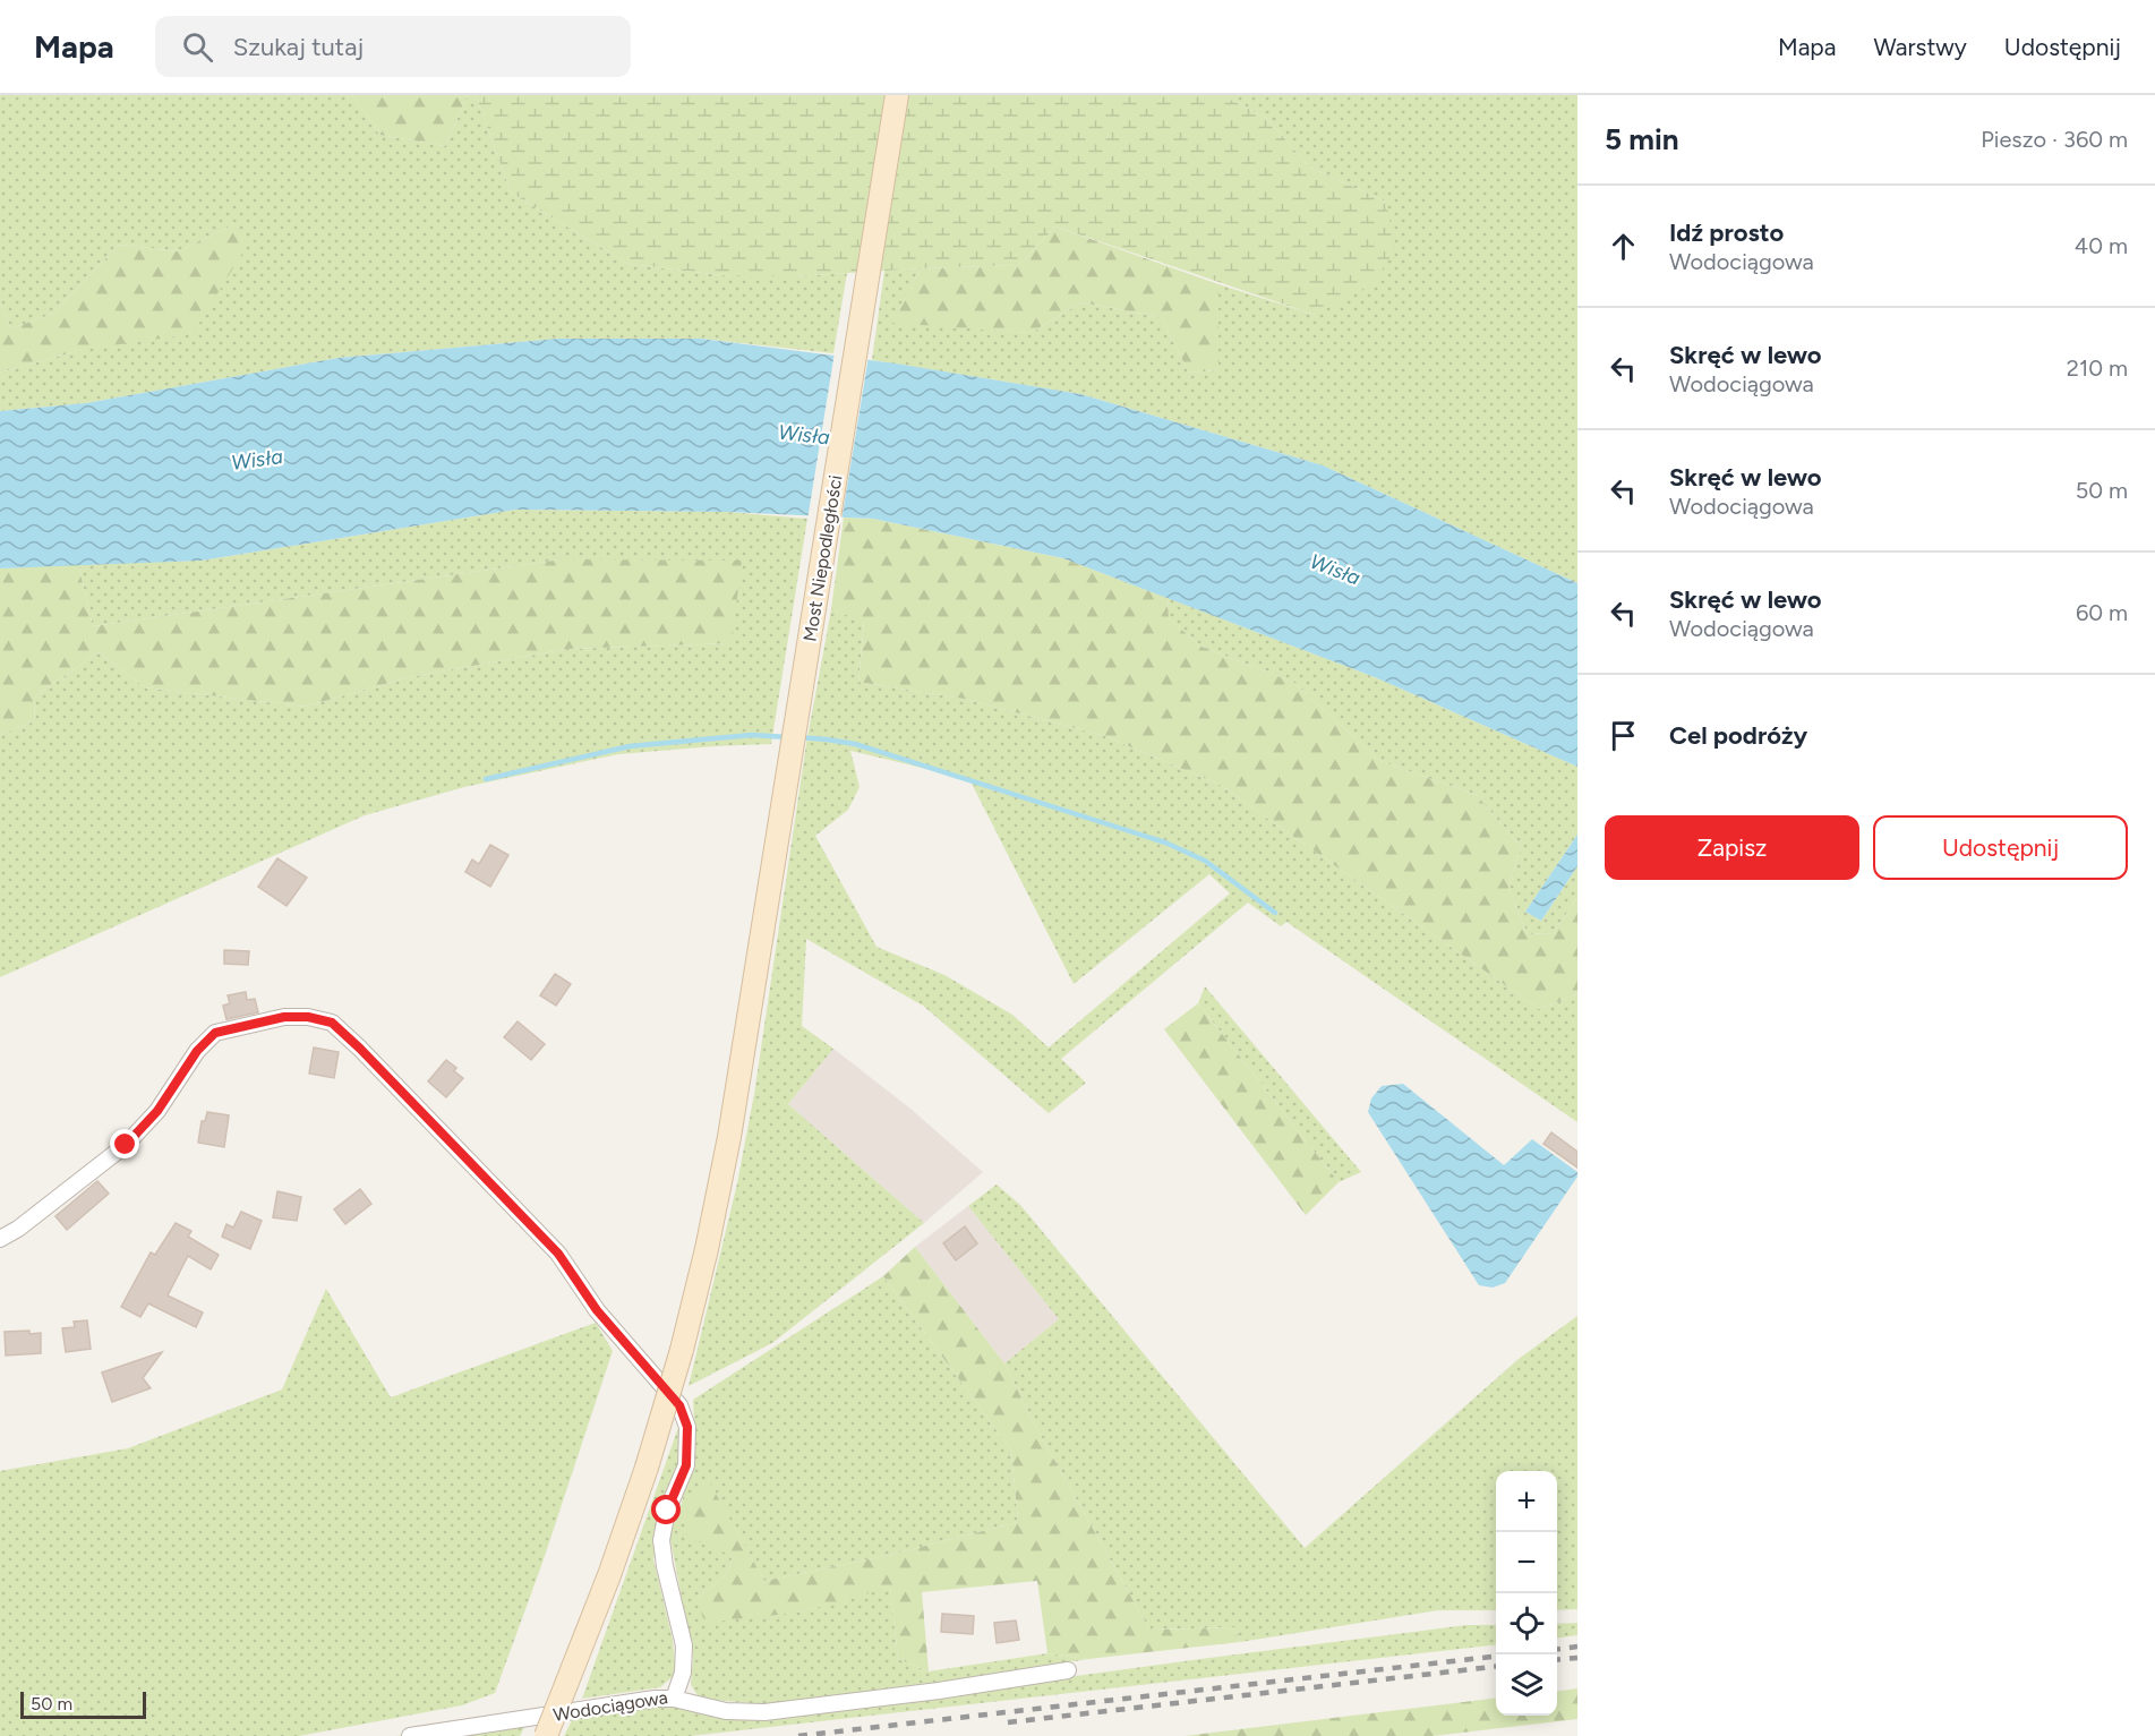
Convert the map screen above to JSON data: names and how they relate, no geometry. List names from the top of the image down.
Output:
{
  "streets": {
    "main road": ["Most Niepodległości"],
    "street": ["Wodociągowa"]
  },
  "water": ["Wisła"],
  "scale_bar": "50 m",
  "page": {
    "header": "Mapa",
    "search": "Szukaj tutaj",
    "nav": ["Mapa", "Warstwy", "Udostępnij"],
    "heading": ["5 min", "Pieszo · 360 m"],
    "list": [
      ["Idź prosto", "Wodociągowa", "40 m"],
      ["Skręć w lewo", "Wodociągowa", "210 m"],
      ["Skręć w lewo", "Wodociągowa", "50 m"],
      ["Skręć w lewo", "Wodociągowa", "60 m"],
      "Cel podróży"
    ],
    "buttons": ["Zapisz", "Udostępnij"],
    "map_buttons": ["+", "−"],
    "scale": "50 m"
  }
}
